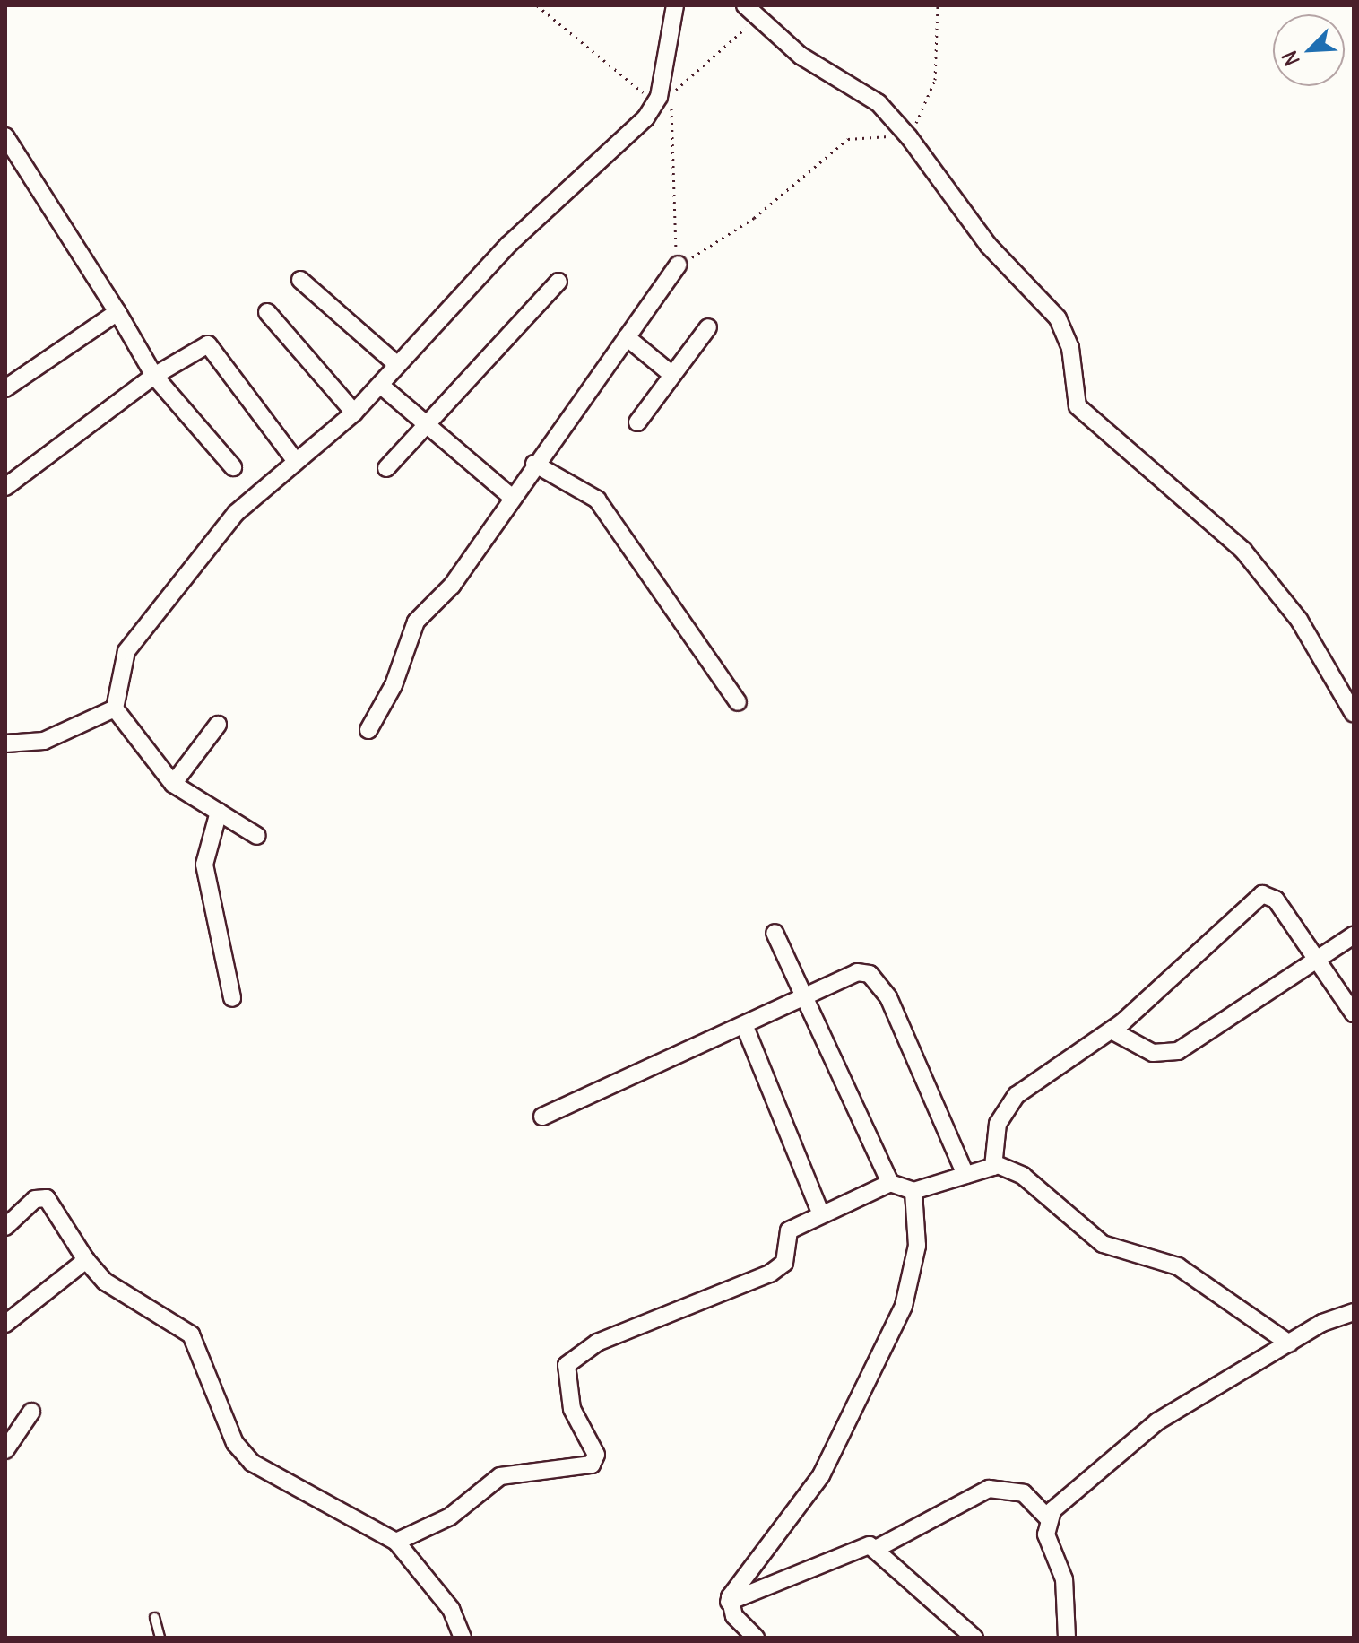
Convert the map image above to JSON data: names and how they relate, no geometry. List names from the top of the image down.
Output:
{
  "north": "bottom left"
}
